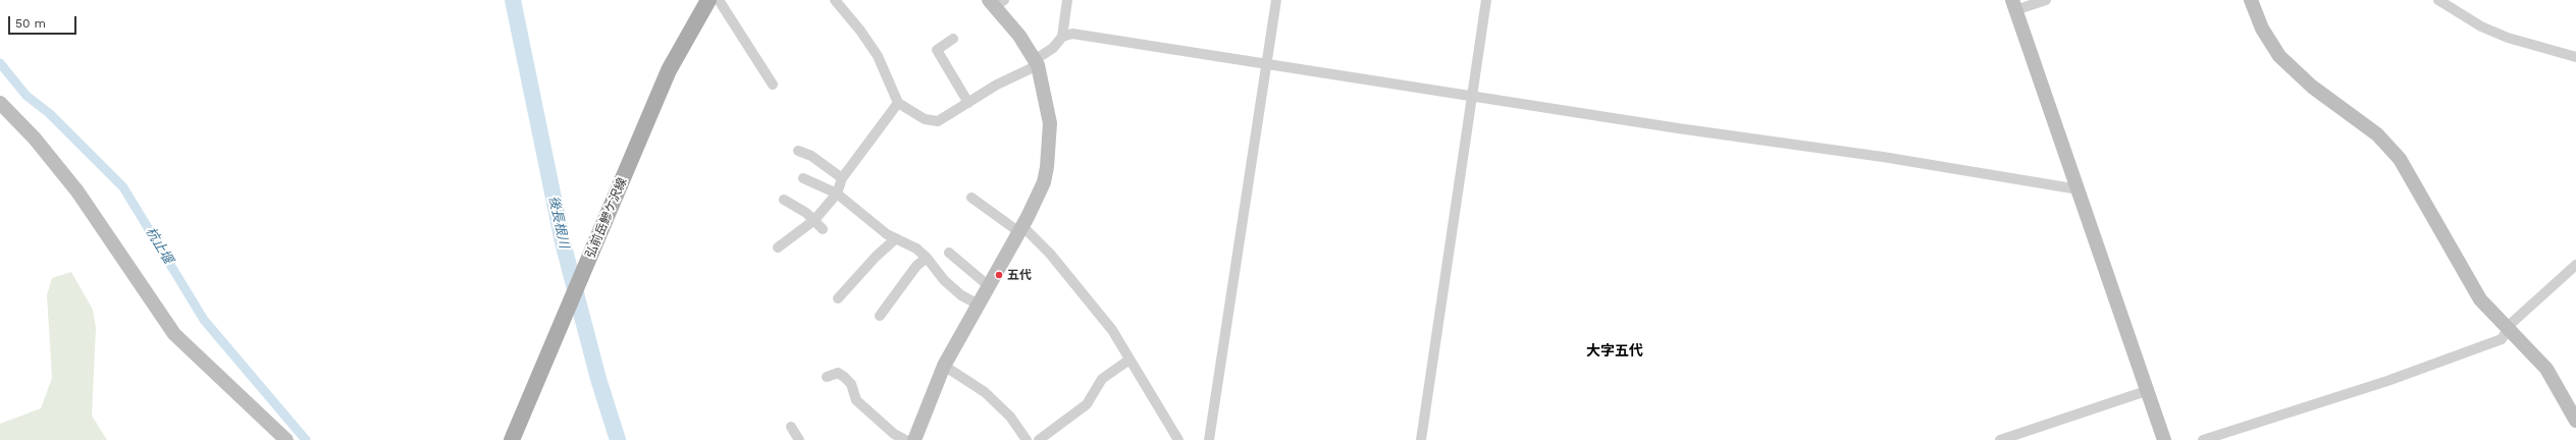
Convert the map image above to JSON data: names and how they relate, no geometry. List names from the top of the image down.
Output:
{
  "streets": {
    "main road": ["弘前岳鰺ケ沢線"]
  },
  "districts": ["大字五代"],
  "water": ["後長根川", "杭止堰"],
  "places": ["五代"],
  "scale_bar": "50 m"
}
